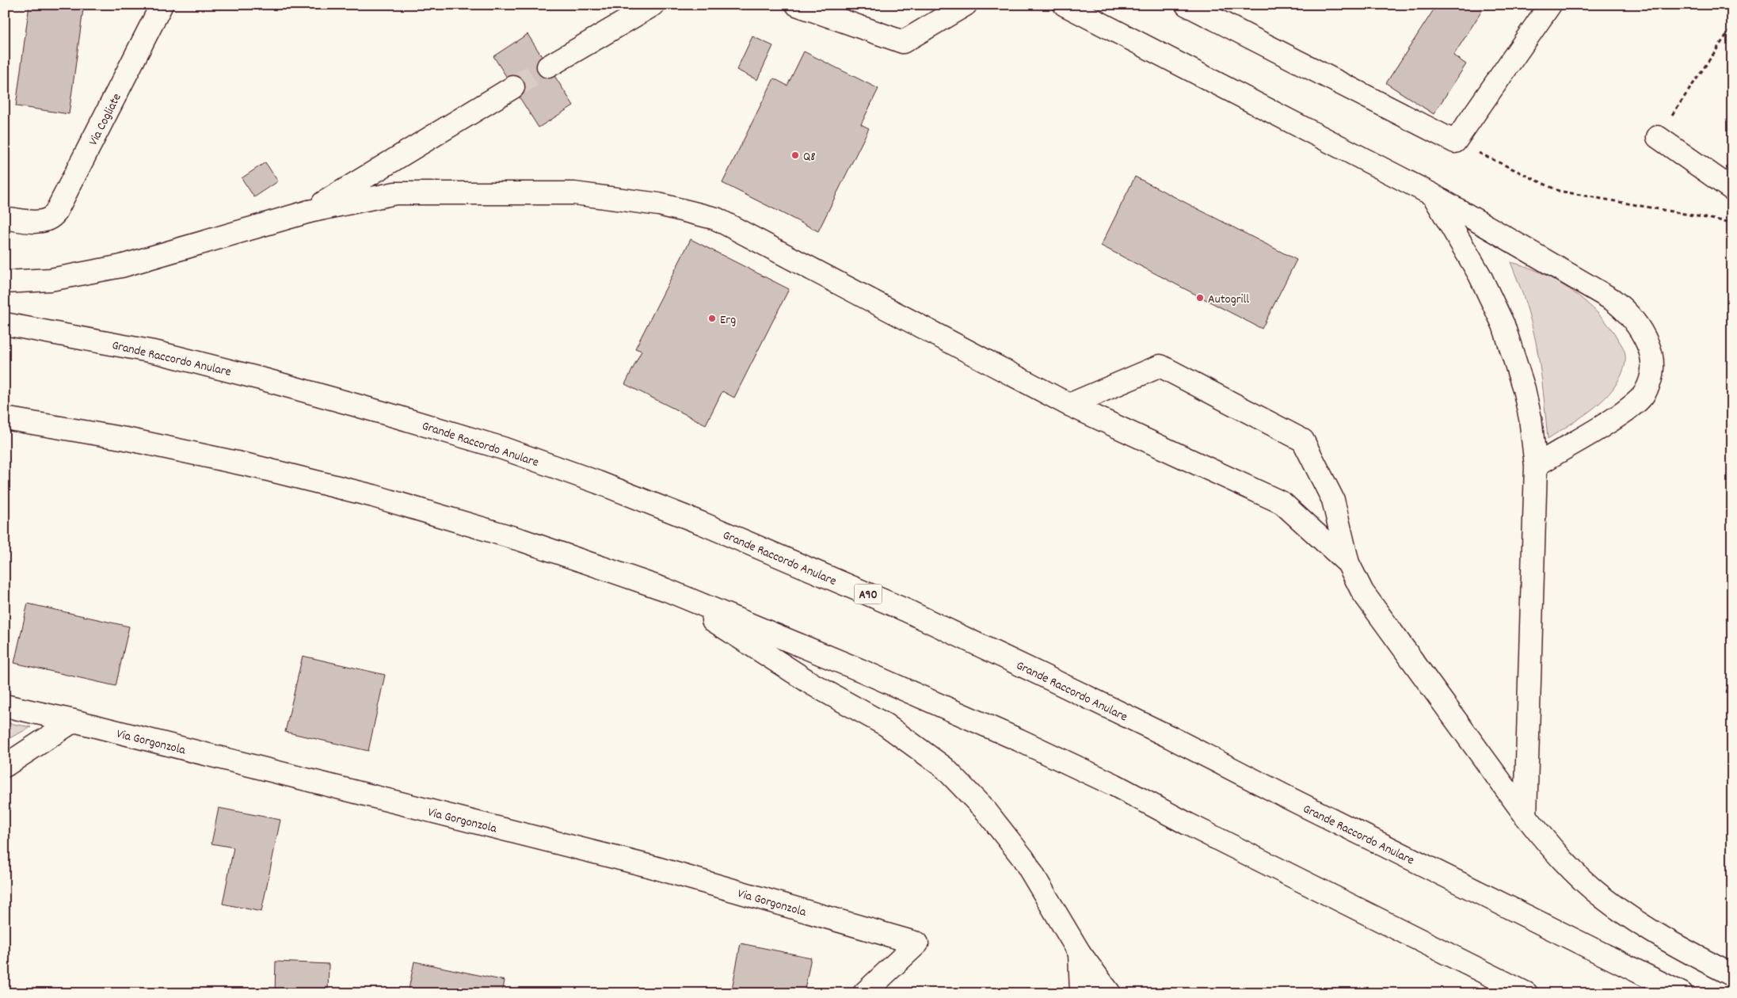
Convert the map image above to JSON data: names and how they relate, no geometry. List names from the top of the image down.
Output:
{
  "streets": {
    "main road": [
      "Via Cogliate",
      "Grande Raccordo Anulare",
      "A90",
      "Via Gorgonzola"
    ]
  },
  "places": ["Q8", "Autogrill", "Erg"]
}
